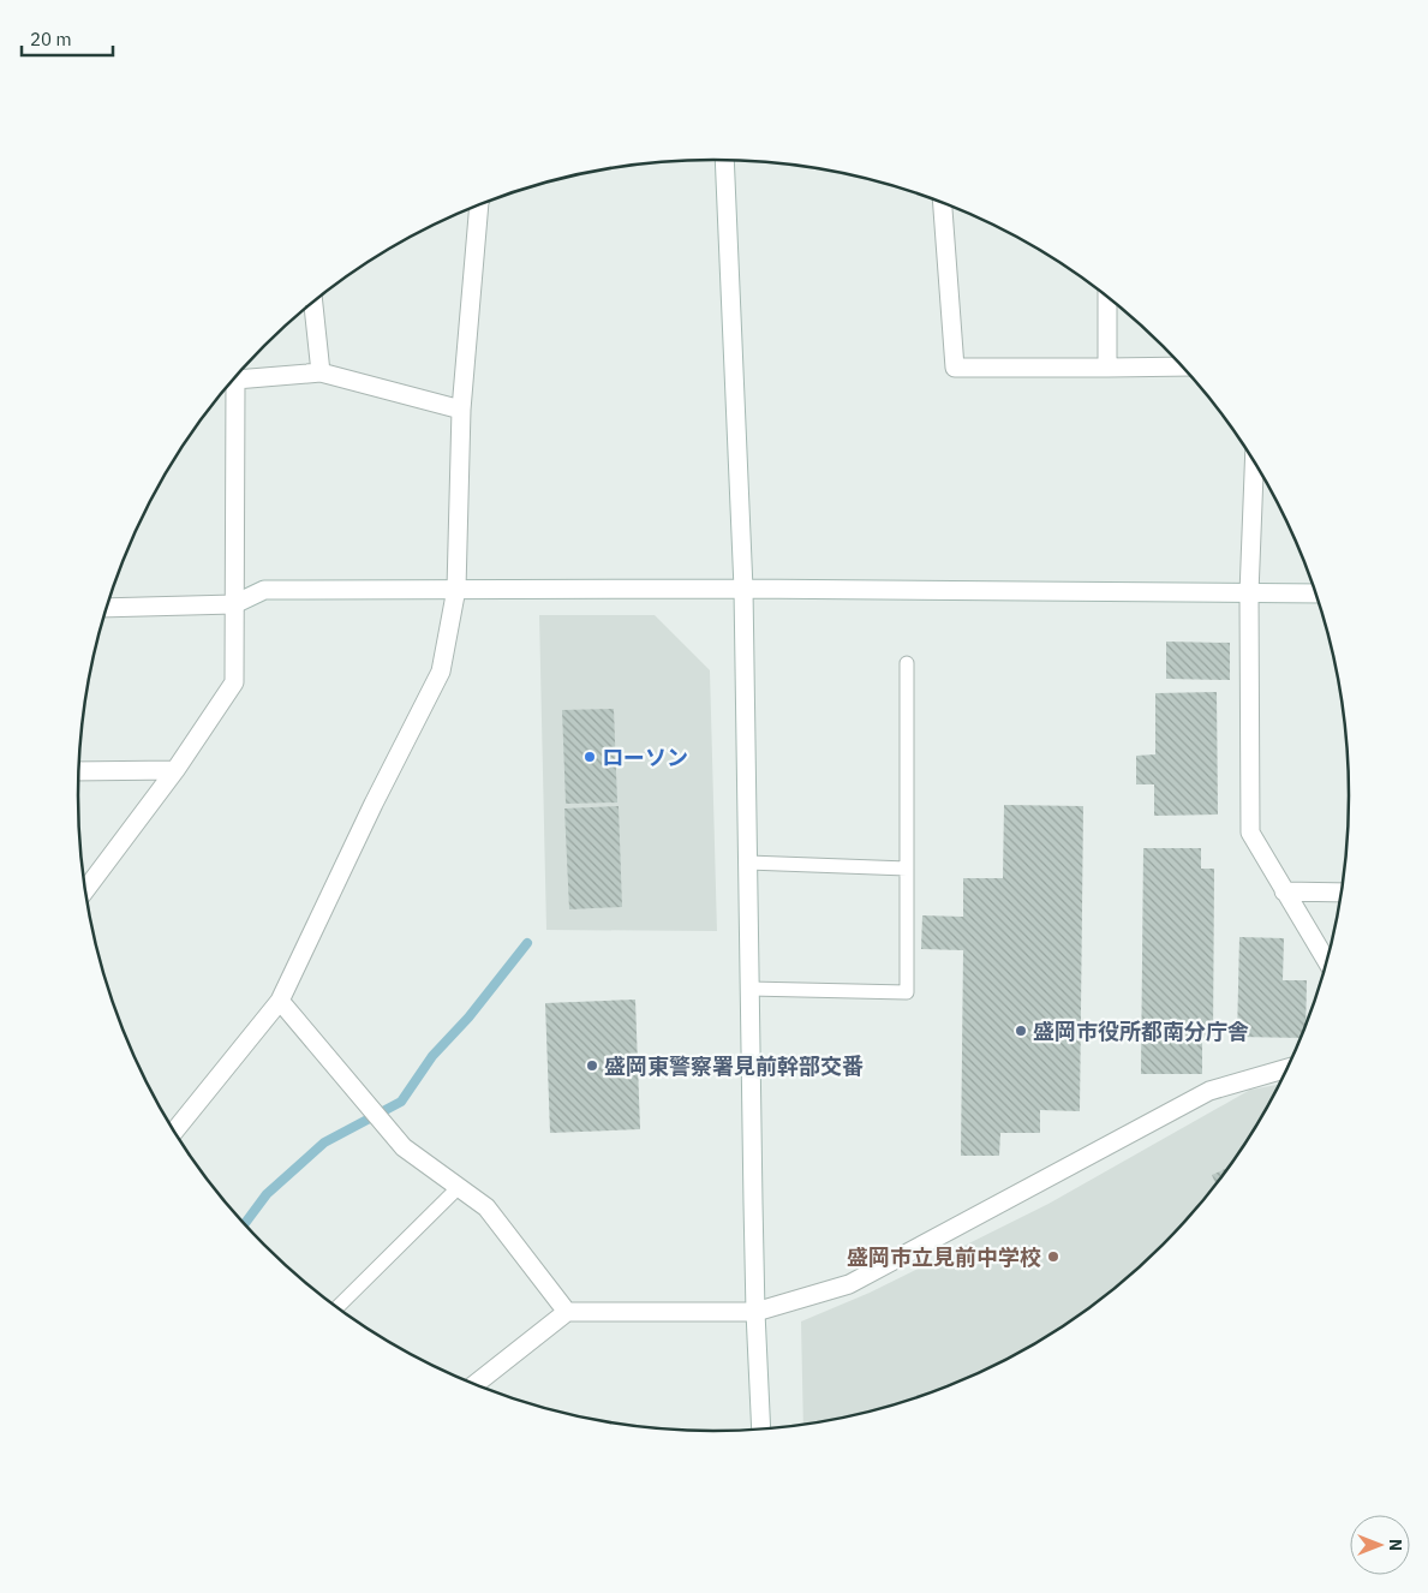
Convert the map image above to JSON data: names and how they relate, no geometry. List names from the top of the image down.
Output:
{
  "places": [
    "ローソン",
    "盛岡市役所都南分庁舎",
    "盛岡東警察署見前幹部交番",
    "盛岡市立見前中学校"
  ],
  "scale_bar": "20 m",
  "north": "right"
}
